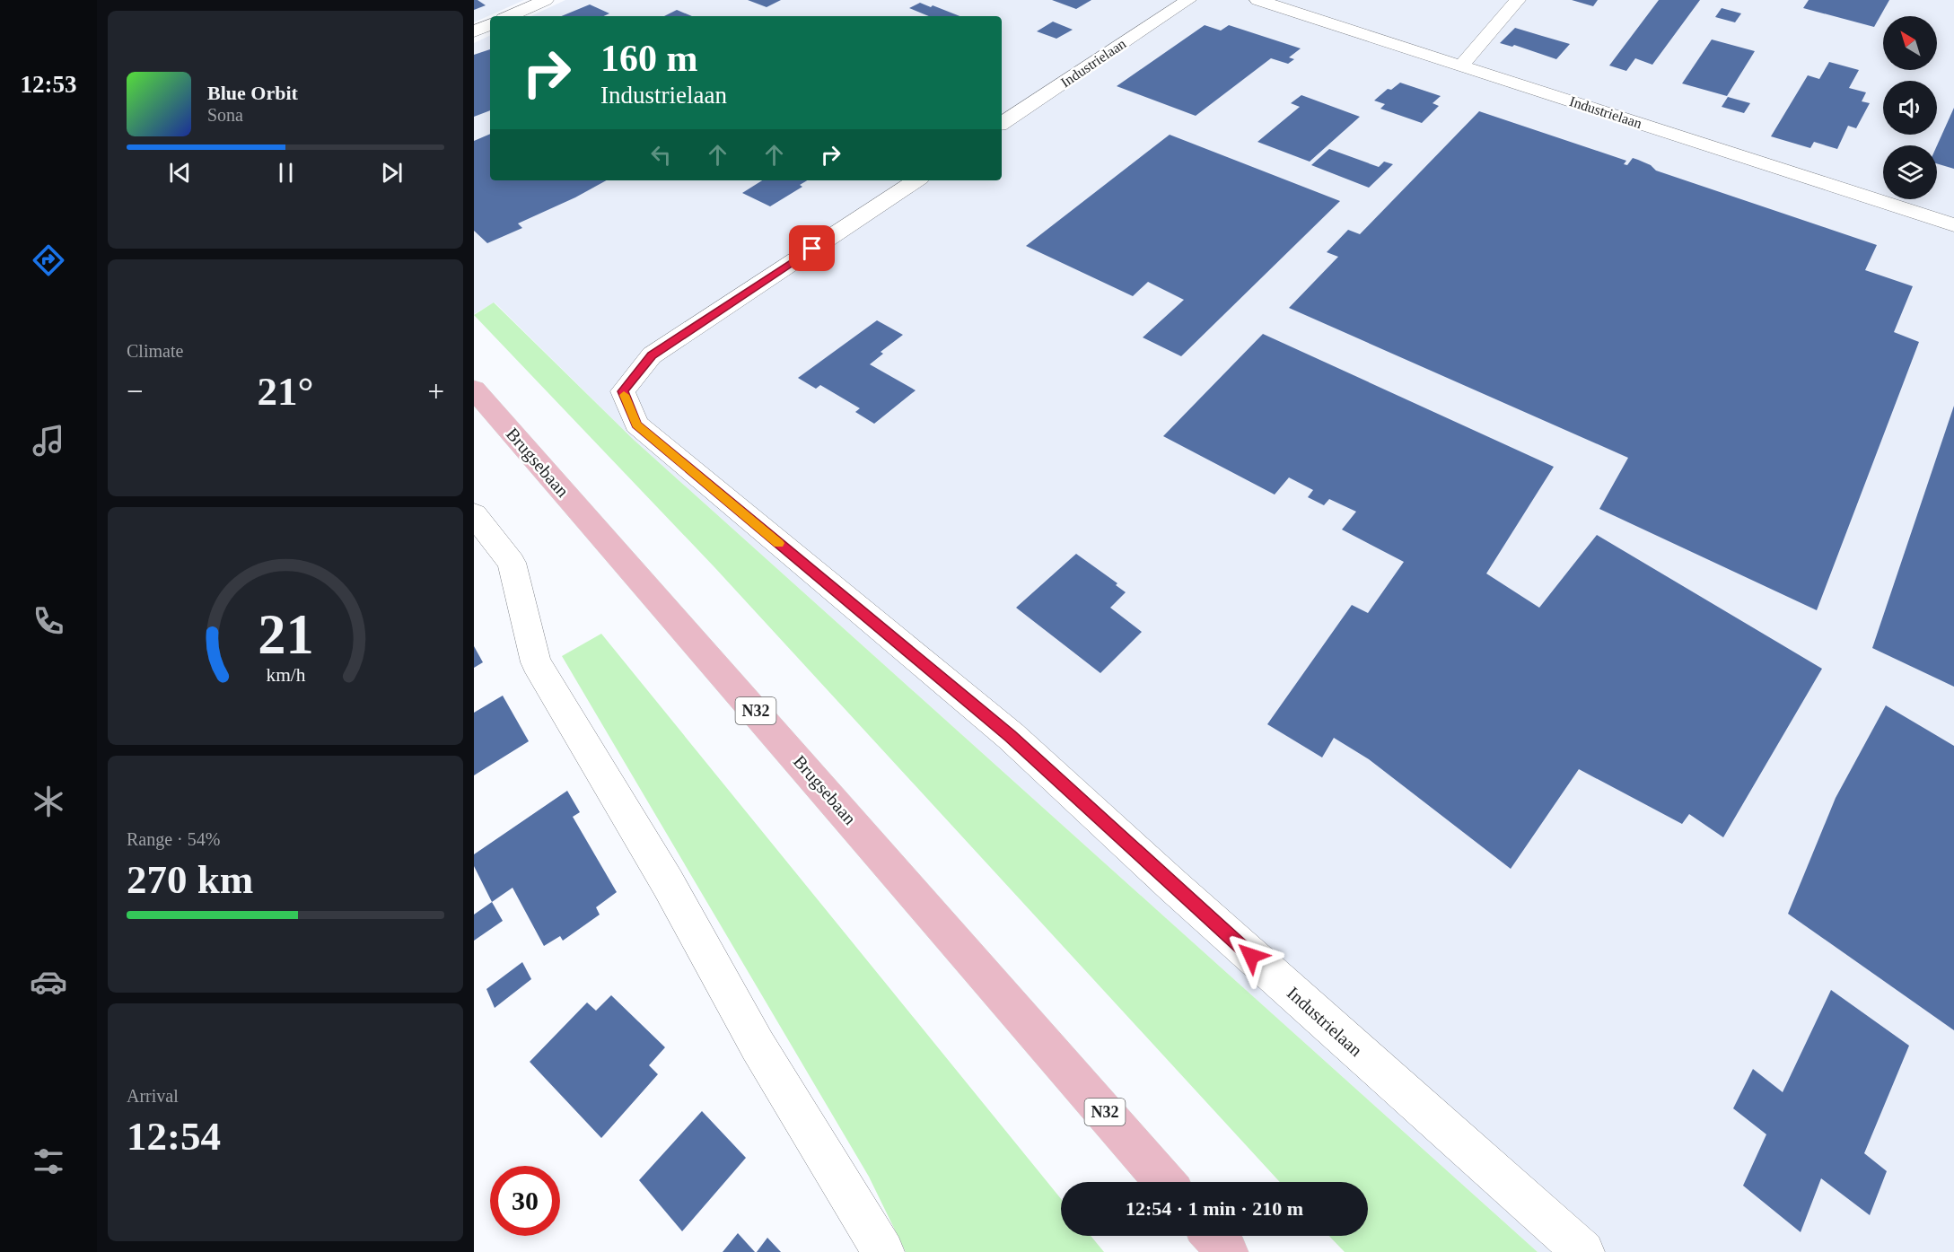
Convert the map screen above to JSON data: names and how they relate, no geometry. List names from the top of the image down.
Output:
{
  "streets": {
    "main road": ["Brugsebaan", "N32"],
    "street": ["Industrielaan"]
  },
  "north": "top left",
  "page": {
    "tabs": "12:53",
    "turn": ["160 m", "Industrielaan"],
    "song": ["Blue Orbit", "Sona"],
    "tile": [
      "Climate",
      ["Range · 54%", "270 km"],
      ["Arrival", "12:54"]
    ],
    "heat": ["−", "21°", "+"],
    "limit": "30",
    "trip": "12:54 · 1 min · 210 m",
    "gauge": ["21", "km/h"]
  }
}
